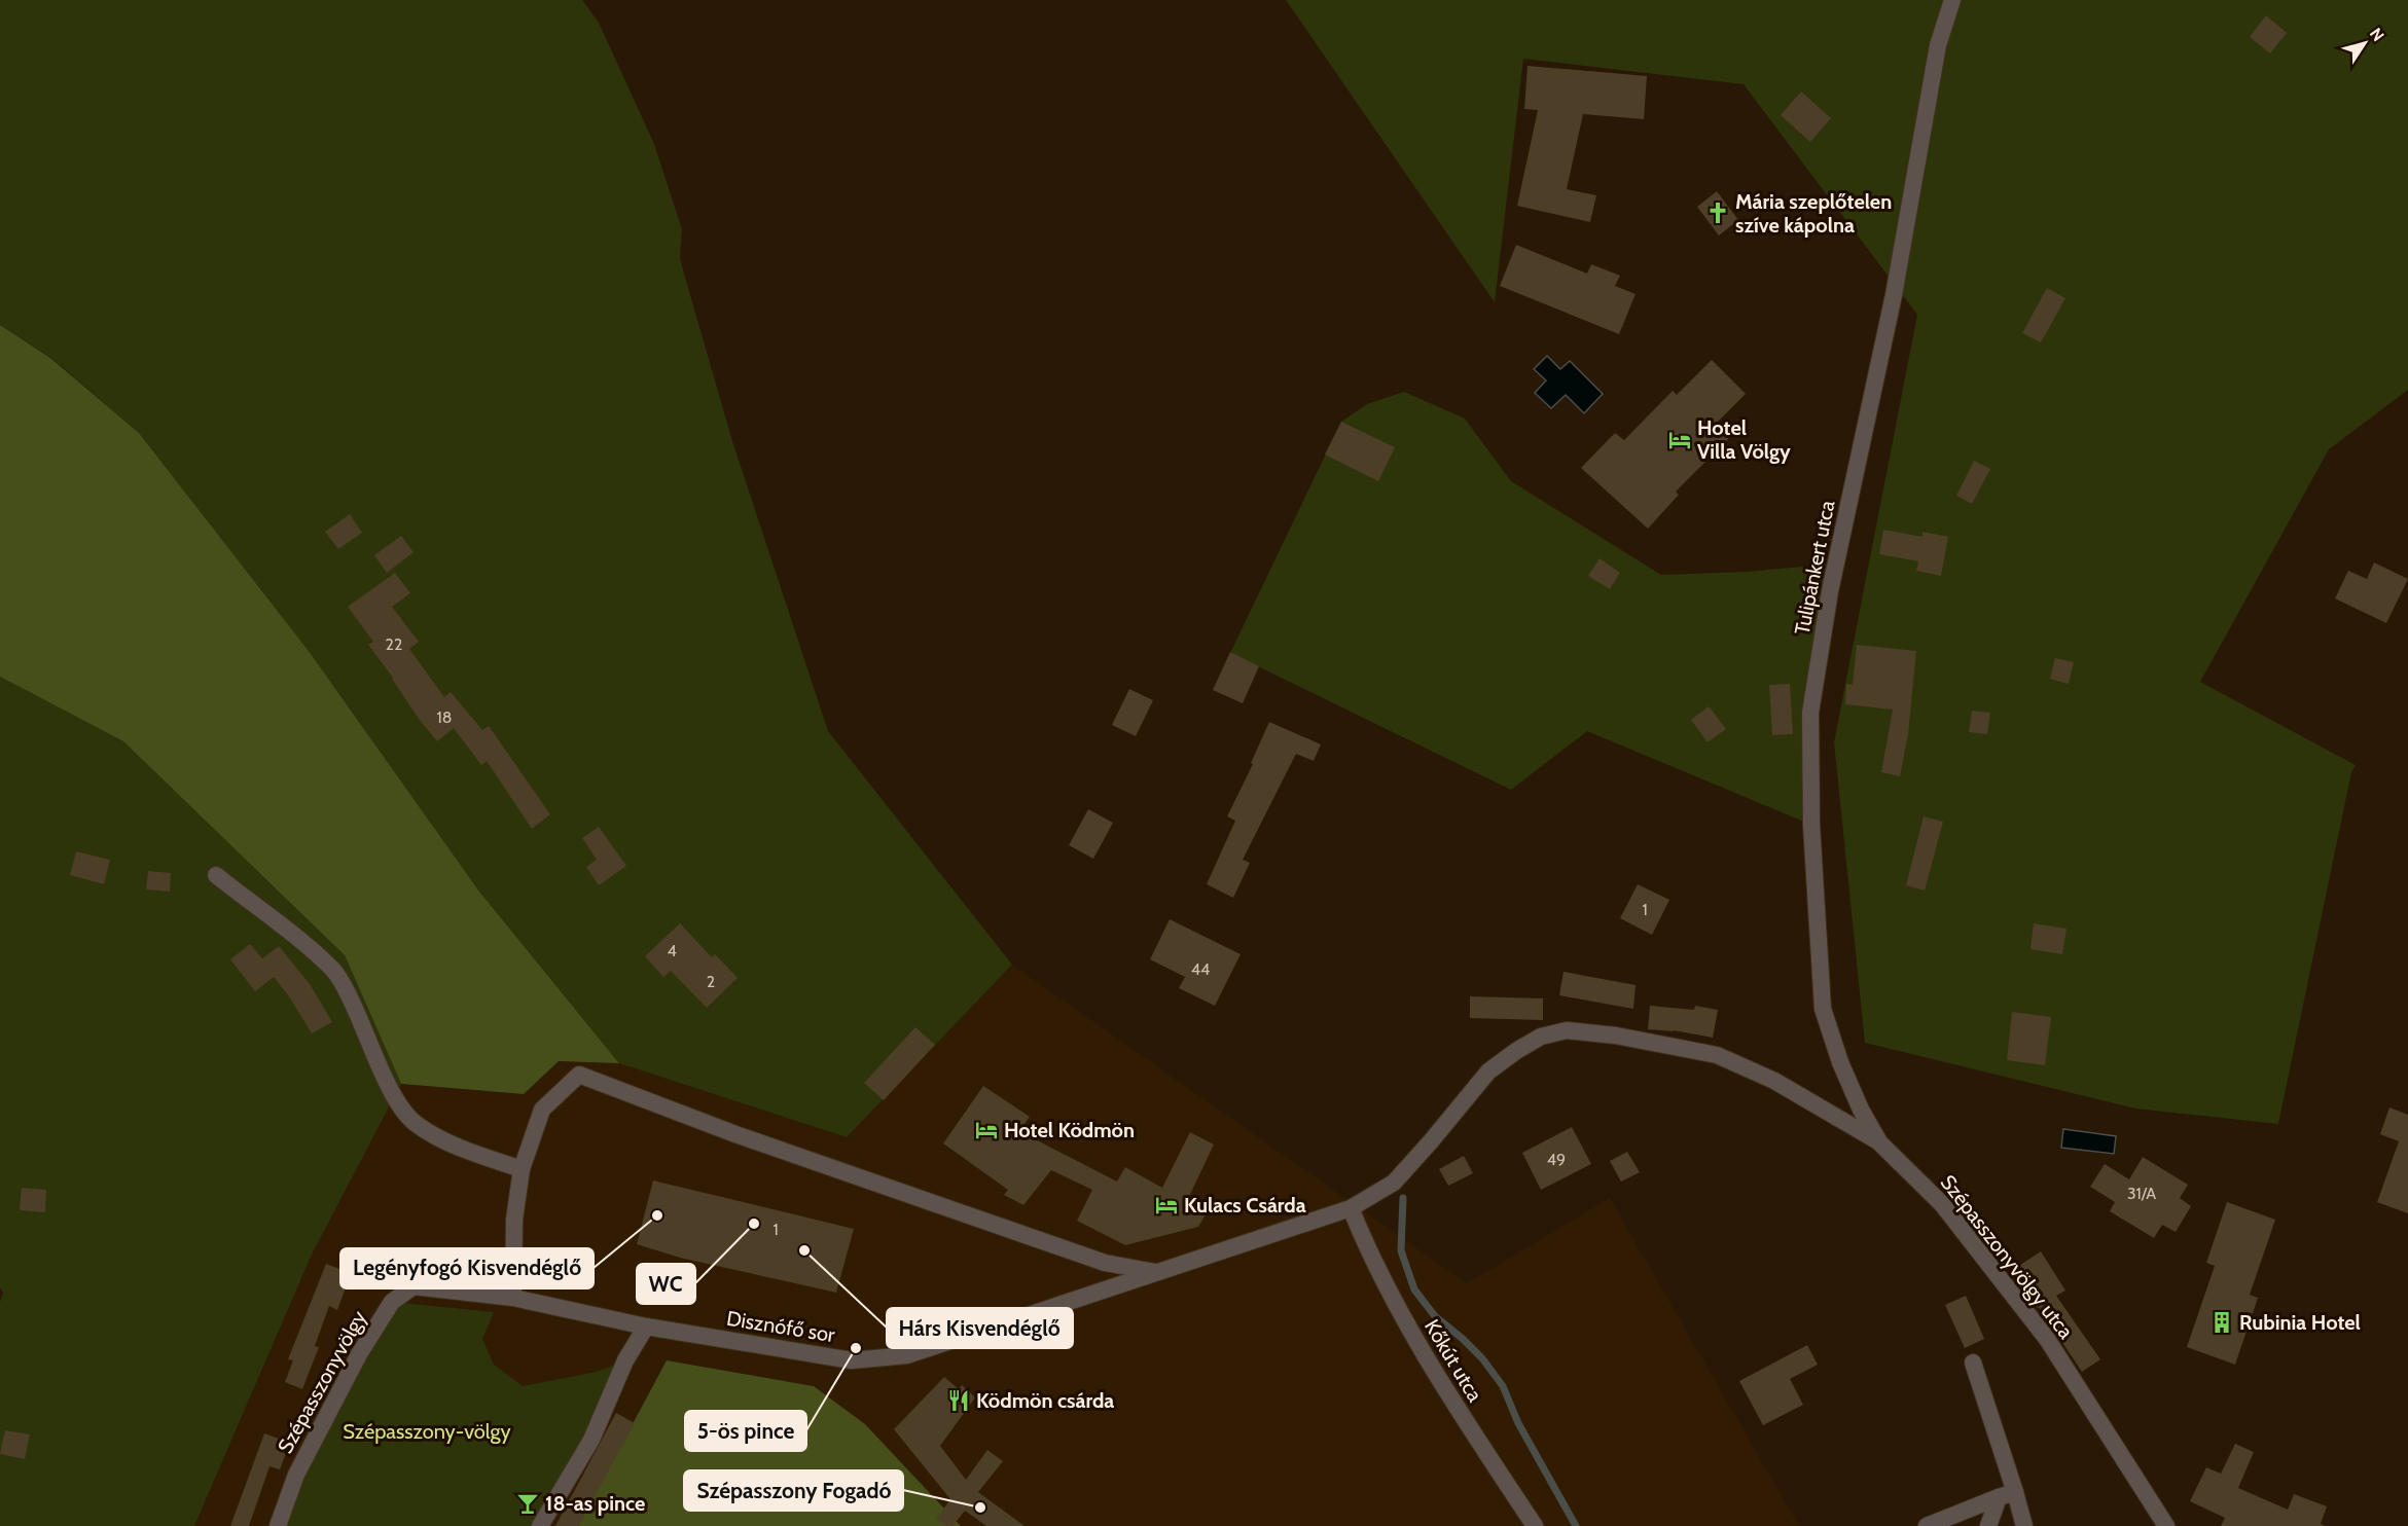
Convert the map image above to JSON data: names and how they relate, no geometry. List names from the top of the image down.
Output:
{
  "streets": {
    "street": [
      "Tulipánkert utca",
      "Szépasszonyvölgy utca",
      "Disznófő sor",
      "Kőkút utca",
      "Szépasszonyvölgy"
    ]
  },
  "crossings": [
    ["Tulipánkert utca", "Szépasszonyvölgy utca"],
    ["Szépasszonyvölgy utca", "Kőkút utca"],
    ["Disznófő sor", "Szépasszonyvölgy"]
  ],
  "parks": ["Szépasszony-völgy"],
  "places": {
    "church": ["Mária szeplőtelen szíve kápolna"],
    "hotel": ["Hotel Villa Völgy", "Hotel Ködmön", "Kulacs Csárda"],
    "other": [
      "Legényfogó Kisvendéglő",
      "WC",
      "Hárs Kisvendéglő",
      "5-ös pince",
      "Szépasszony Fogadó"
    ],
    "building": ["Rubinia Hotel"],
    "restaurant": ["Ködmön csárda"],
    "bar": ["18-as pince"]
  },
  "house_numbers": [
    "22",
    "18",
    "1",
    "4",
    "44",
    "2",
    "49",
    "31/A",
    "1"
  ],
  "north": "top right"
}
